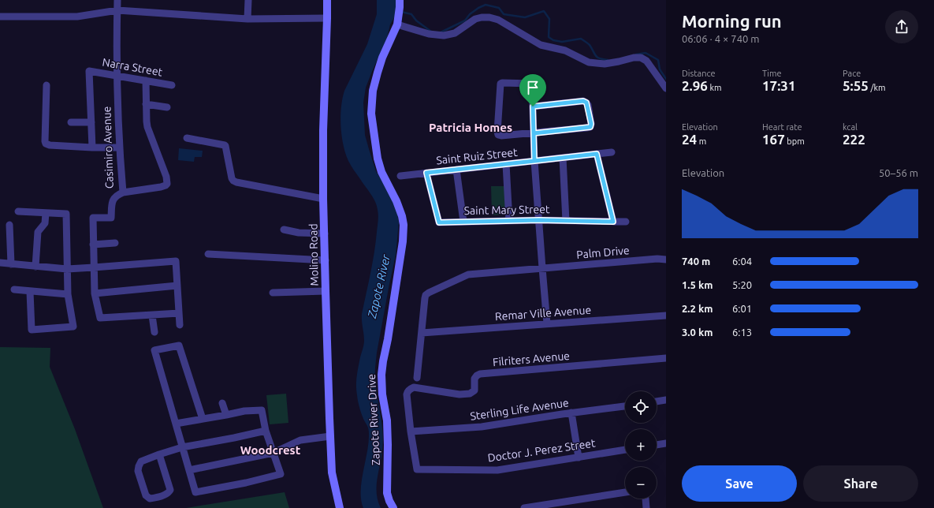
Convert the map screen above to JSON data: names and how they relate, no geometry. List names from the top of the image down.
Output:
{
  "streets": {
    "main road": ["Molino Road", "Zapote River Drive"],
    "street": [
      "Narra Street",
      "Casimiro Avenue",
      "Saint Ruiz Street",
      "Saint Mary Street",
      "Palm Drive",
      "Remar Ville Avenue",
      "Filriters Avenue",
      "Sterling Life Avenue",
      "Doctor J. Perez Street"
    ]
  },
  "crossings": [
    ["Narra Street", "Casimiro Avenue"],
    ["Saint Ruiz Street", "Saint Mary Street"],
    ["Palm Drive", "Remar Ville Avenue"],
    ["Filriters Avenue", "Sterling Life Avenue"],
    ["Filriters Avenue", "Doctor J. Perez Street"],
    ["Sterling Life Avenue", "Doctor J. Perez Street"]
  ],
  "districts": ["Patricia Homes", "Woodcrest"],
  "water": ["Zapote River"],
  "page": {
    "heading": ["Morning run", "06:06 · 4 × 740 m"],
    "stats": [
      ["Distance", "2.96 km"],
      ["Time", "17:31"],
      ["Pace", "5:55 /km"],
      ["Elevation", "24 m"],
      ["Heart rate", "167 bpm"],
      ["kcal", "222"]
    ],
    "chart": ["Elevation", "50–56 m"],
    "list": [
      {
        "name": "740 m",
        "note": "6:04"
      },
      {
        "name": "1.5 km",
        "note": "5:20"
      },
      {
        "name": "2.2 km",
        "note": "6:01"
      },
      {
        "name": "3.0 km",
        "note": "6:13"
      }
    ],
    "map_buttons": ["+", "−"],
    "buttons": ["Save", "Share"]
  }
}
